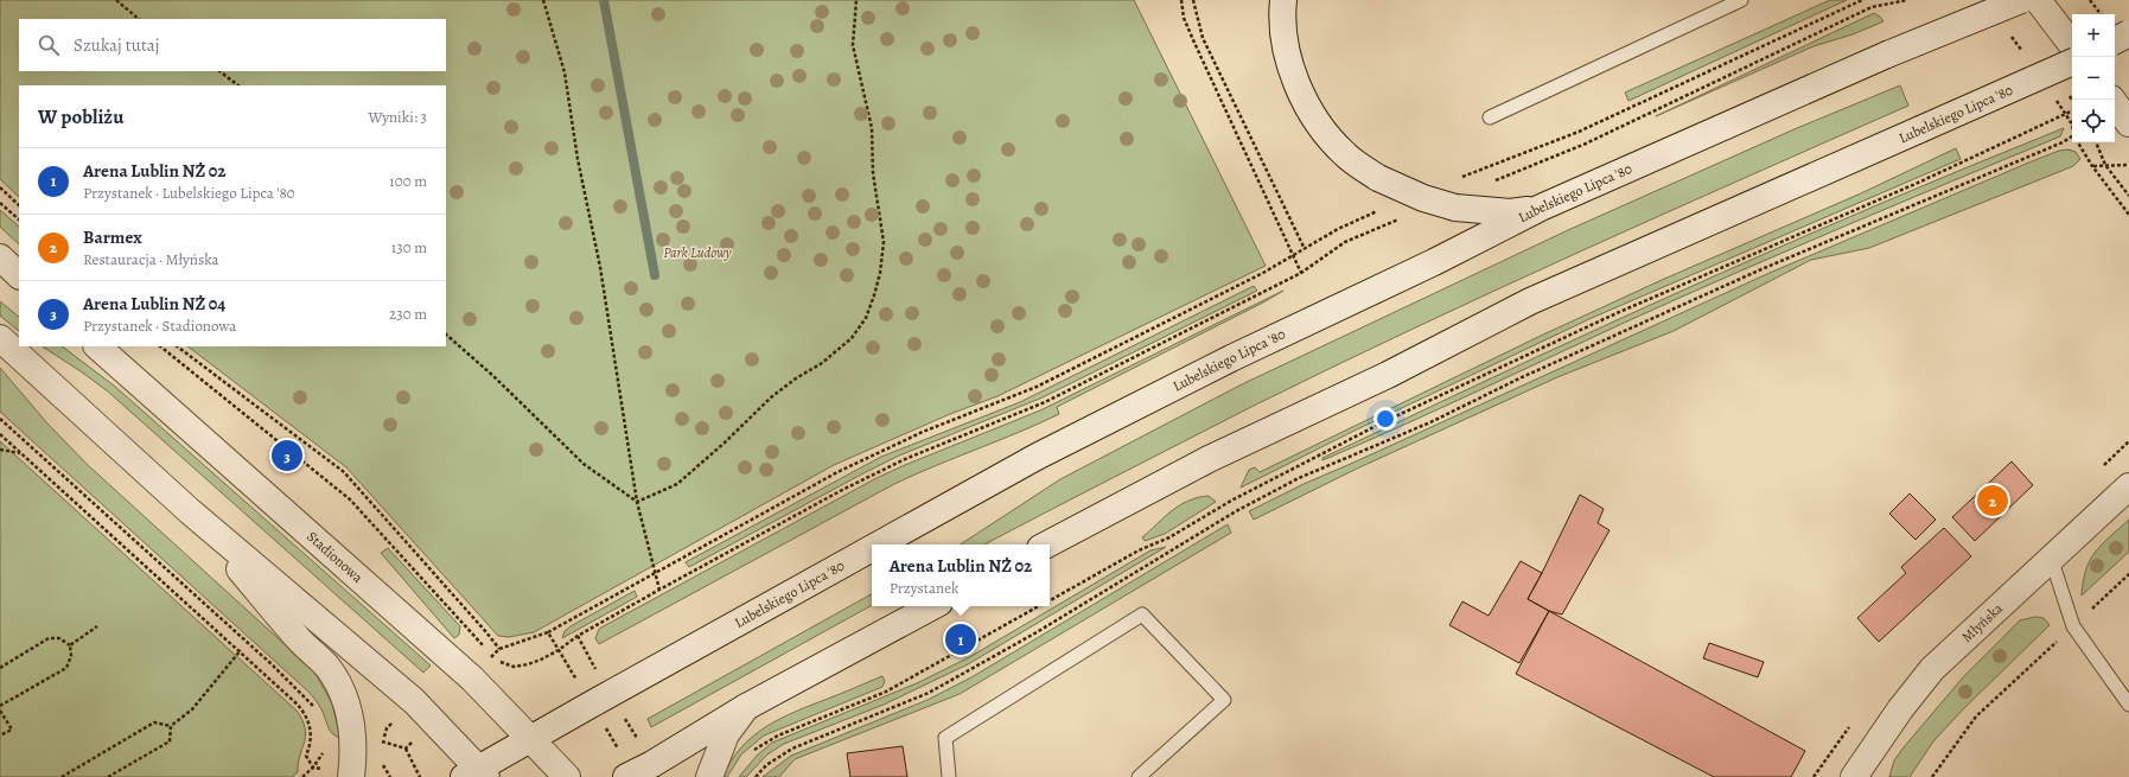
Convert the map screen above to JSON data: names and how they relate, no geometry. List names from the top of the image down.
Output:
{
  "streets": {
    "main road": ["Lubelskiego Lipca '80", "Stadionowa", "Młyńska"]
  },
  "crossings": [
    ["Lubelskiego Lipca '80", "Stadionowa"]
  ],
  "parks": ["Park Ludowy"],
  "page": {
    "map_buttons": ["+", "−"],
    "search": "Szukaj tutaj",
    "heading": ["W pobliżu", "Wyniki: 3"],
    "list": [
      {
        "mark": "1",
        "name": "Arena Lublin NŻ 02",
        "note": "Przystanek · Lubelskiego Lipca '80",
        "value": "100 m"
      },
      {
        "mark": "2",
        "name": "Barmex",
        "note": "Restauracja · Młyńska",
        "value": "130 m"
      },
      {
        "mark": "3",
        "name": "Arena Lublin NŻ 04",
        "note": "Przystanek · Stadionowa",
        "value": "230 m"
      }
    ],
    "pins": ["3", "2", "1"],
    "popup": ["Arena Lublin NŻ 02", "Przystanek"]
  }
}
